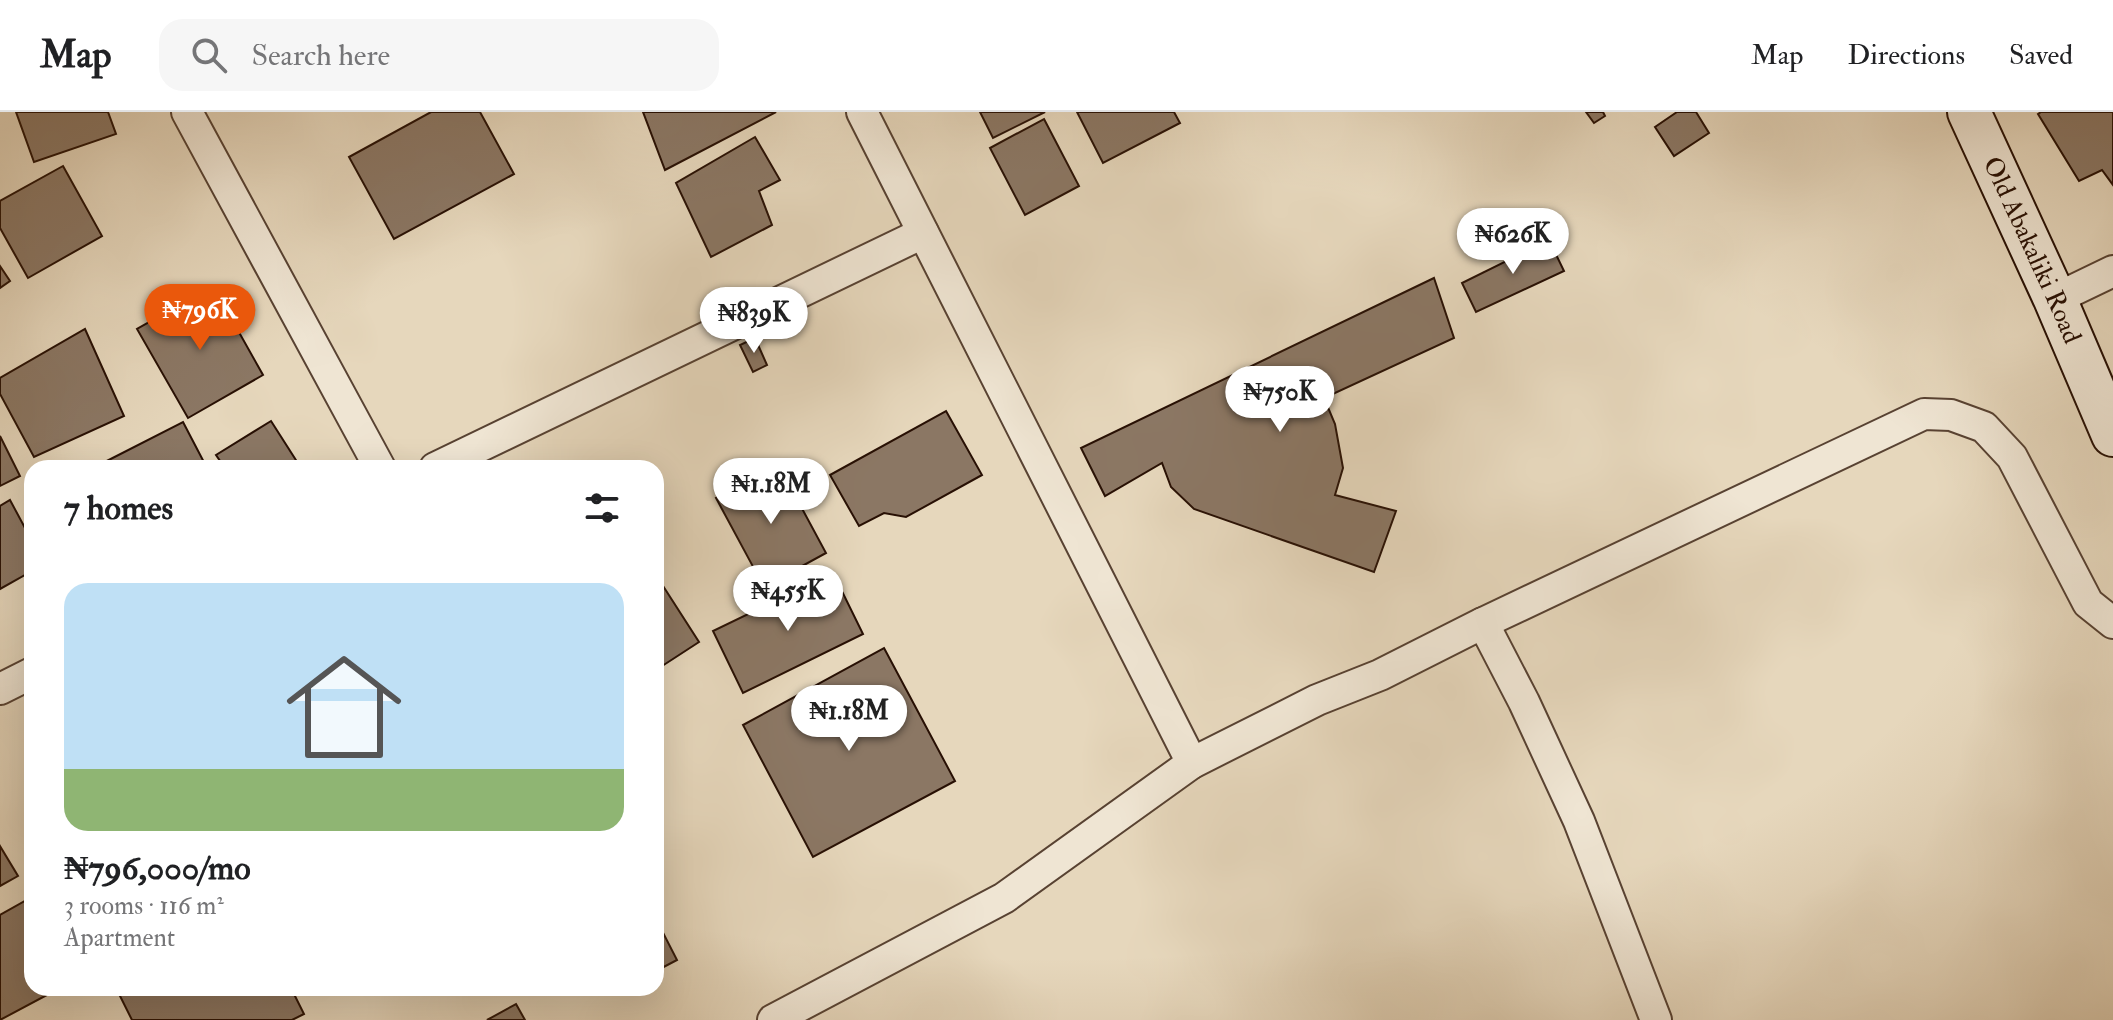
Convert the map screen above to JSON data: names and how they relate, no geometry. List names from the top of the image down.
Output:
{
  "streets": {
    "main road": ["Old Abakaliki Road"]
  },
  "page": {
    "header": "Map",
    "search": "Search here",
    "nav": ["Map", "Directions", "Saved"],
    "price": [
      "₦626K",
      "₦796K",
      "₦839K",
      "₦750K",
      "₦1.18M",
      "₦455K",
      "₦1.18M"
    ],
    "heading": "7 homes",
    "list": [
      {
        "name": "₦796,000/mo",
        "note": "3 rooms · 116 m² · Apartment"
      }
    ]
  }
}
